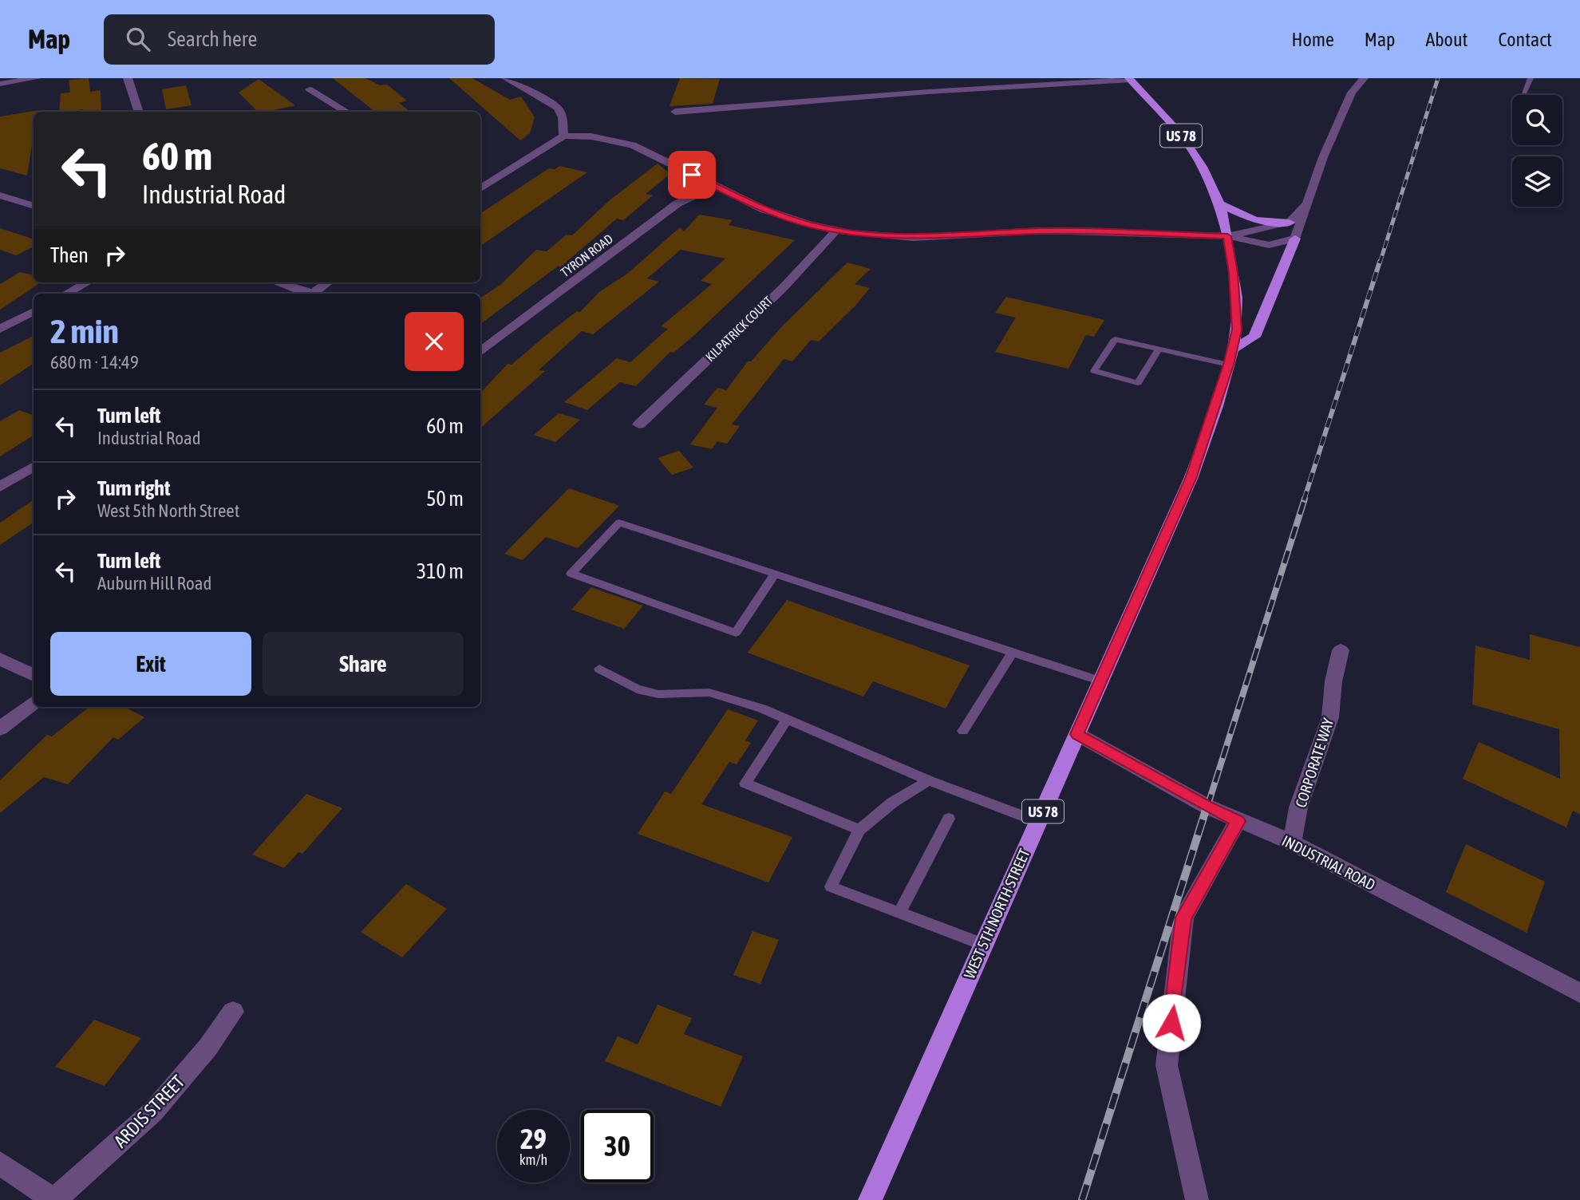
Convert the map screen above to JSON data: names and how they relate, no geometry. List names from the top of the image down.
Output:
{
  "streets": {
    "main road": ["US 78", "WEST 5TH NORTH STREET"],
    "street": [
      "TYRON ROAD",
      "KILPATRICK COURT",
      "CORPORATE WAY",
      "INDUSTRIAL ROAD",
      "ARDIS STREET"
    ]
  },
  "crossings": [
    ["CORPORATE WAY", "INDUSTRIAL ROAD"],
    ["INDUSTRIAL ROAD", "WEST 5TH NORTH STREET"]
  ],
  "page": {
    "header": "Map",
    "search": "Search here",
    "nav": [
      "Home",
      "Map",
      "About",
      "Contact"
    ],
    "turn": ["60 m", "Industrial Road"],
    "then": "Then",
    "heading": ["2 min", "680 m · 14:49"],
    "list": [
      {
        "name": "Turn left",
        "note": "Industrial Road",
        "value": "60 m"
      },
      {
        "name": "Turn right",
        "note": "West 5th North Street",
        "value": "50 m"
      },
      {
        "name": "Turn left",
        "note": "Auburn Hill Road",
        "value": "310 m"
      }
    ],
    "buttons": ["Exit", "Share"],
    "speed": "29 km/h",
    "limit": "30"
  }
}
